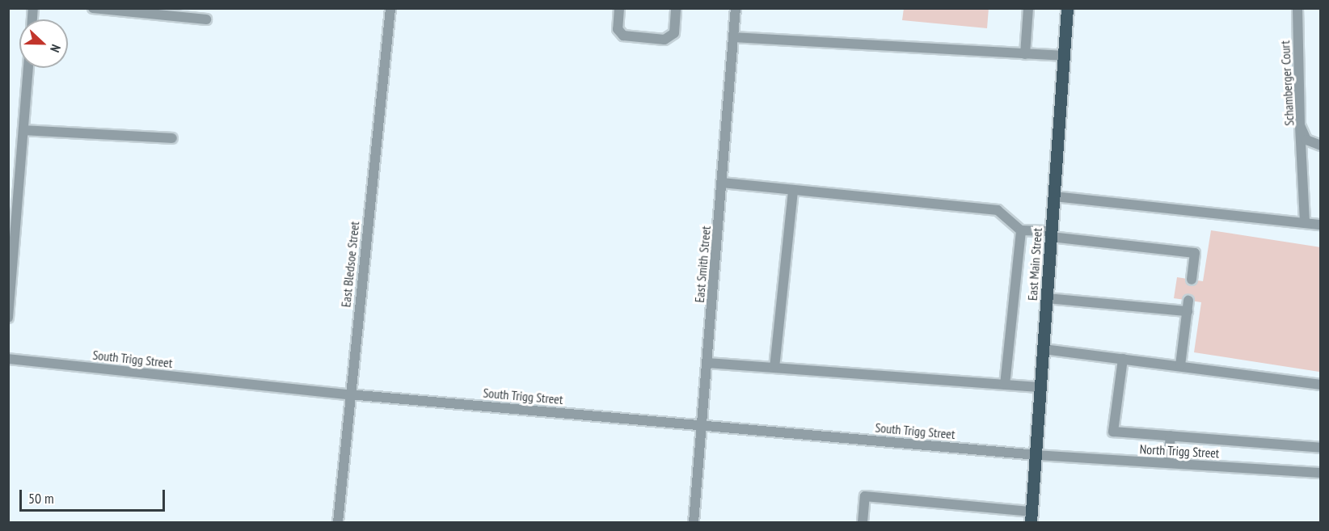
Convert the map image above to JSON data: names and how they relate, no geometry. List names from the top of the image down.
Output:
{
  "streets": {
    "main road": ["East Main Street"],
    "street": [
      "Schamberger Court",
      "East Bledsoe Street",
      "East Smith Street",
      "South Trigg Street",
      "North Trigg Street"
    ]
  },
  "crossings": [
    ["East Bledsoe Street", "South Trigg Street"],
    ["East Smith Street", "South Trigg Street"],
    ["East Main Street", "South Trigg Street"],
    ["East Main Street", "North Trigg Street"],
    ["South Trigg Street", "North Trigg Street"]
  ],
  "scale_bar": "50 m",
  "north": "right"
}
